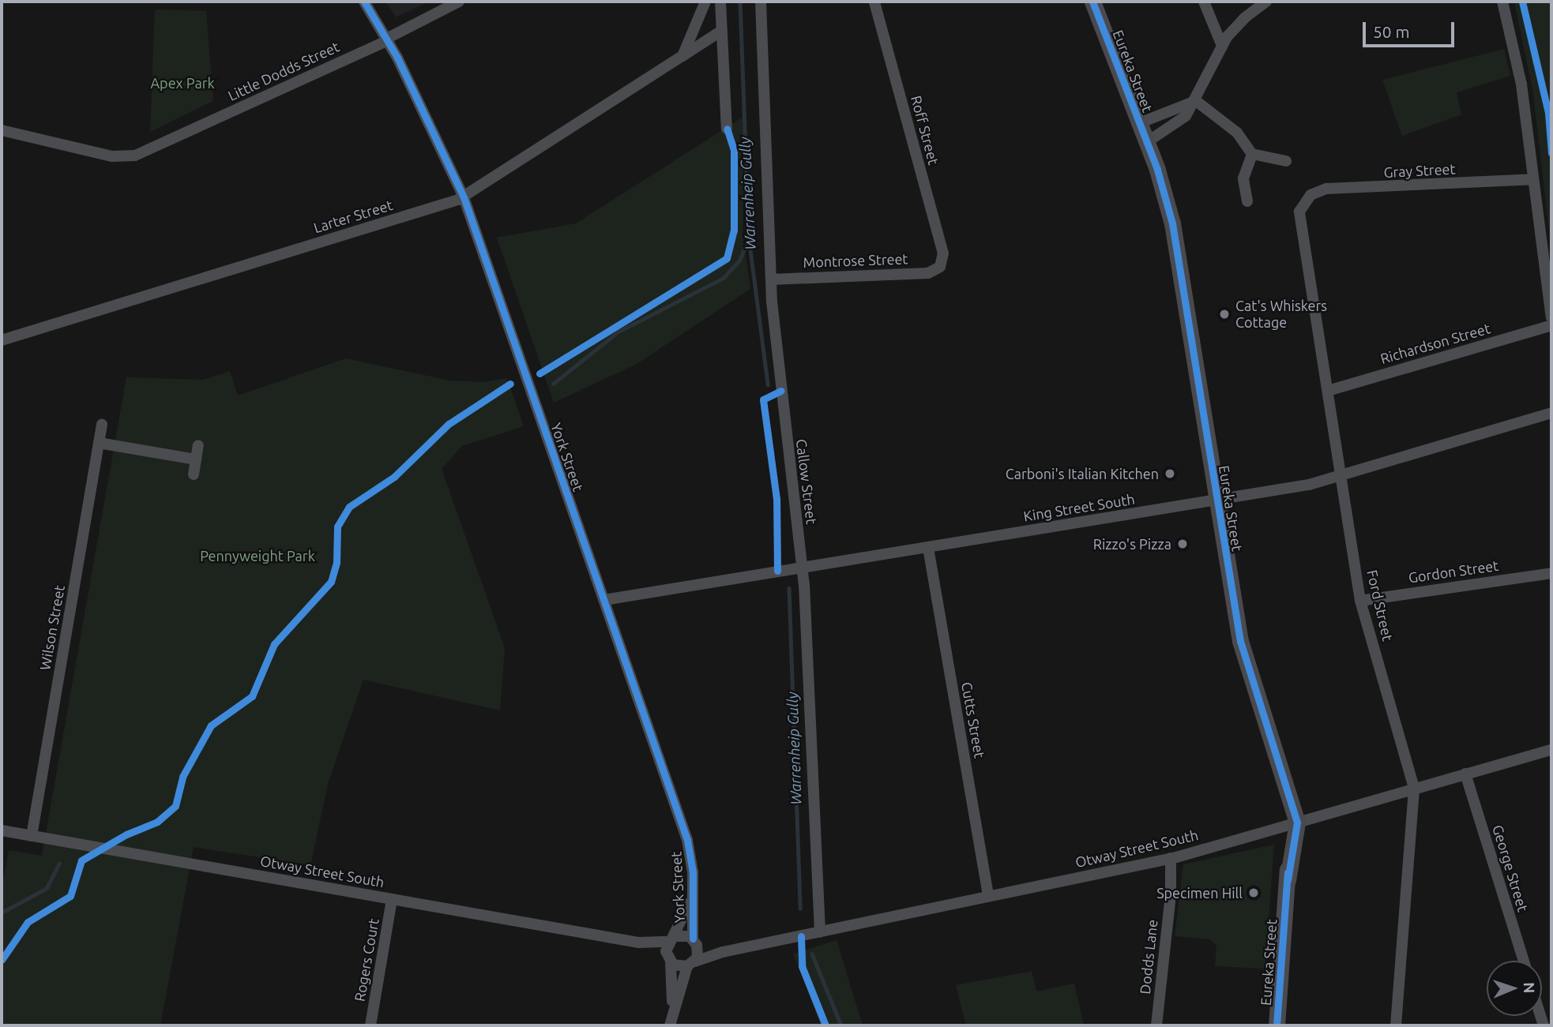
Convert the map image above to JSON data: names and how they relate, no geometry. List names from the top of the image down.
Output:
{
  "streets": {
    "street": [
      "Little Dodds Street",
      "Eureka Street",
      "Roff Street",
      "Gray Street",
      "Larter Street",
      "Montrose Street",
      "Richardson Street",
      "York Street",
      "Callow Street",
      "King Street South",
      "Gordon Street",
      "Ford Street",
      "Wilson Street",
      "Cutts Street",
      "Otway Street South",
      "George Street",
      "Dodds Lane",
      "Rogers Court"
    ]
  },
  "crossings": [
    ["Little Dodds Street", "York Street"],
    ["Eureka Street", "King Street South"],
    ["Eureka Street", "Otway Street South"],
    ["Roff Street", "Montrose Street"],
    ["Gray Street", "Ford Street"],
    ["Larter Street", "York Street"],
    ["Montrose Street", "Callow Street"],
    ["Richardson Street", "Ford Street"],
    ["York Street", "King Street South"],
    ["York Street", "Otway Street South"],
    ["Callow Street", "King Street South"],
    ["Callow Street", "Otway Street South"],
    ["King Street South", "Ford Street"],
    ["King Street South", "Cutts Street"],
    ["Gordon Street", "Ford Street"],
    ["Ford Street", "Otway Street South"],
    ["Wilson Street", "Otway Street South"],
    ["Cutts Street", "Otway Street South"],
    ["Otway Street South", "George Street"],
    ["Otway Street South", "Dodds Lane"],
    ["Otway Street South", "Rogers Court"]
  ],
  "water": ["Warrenheip Gully"],
  "parks": ["Apex Park", "Pennyweight Park"],
  "places": [
    "Cat's Whiskers Cottage",
    "Carboni's Italian Kitchen",
    "Rizzo's Pizza",
    "Specimen Hill"
  ],
  "scale_bar": "50 m",
  "north": "right"
}
